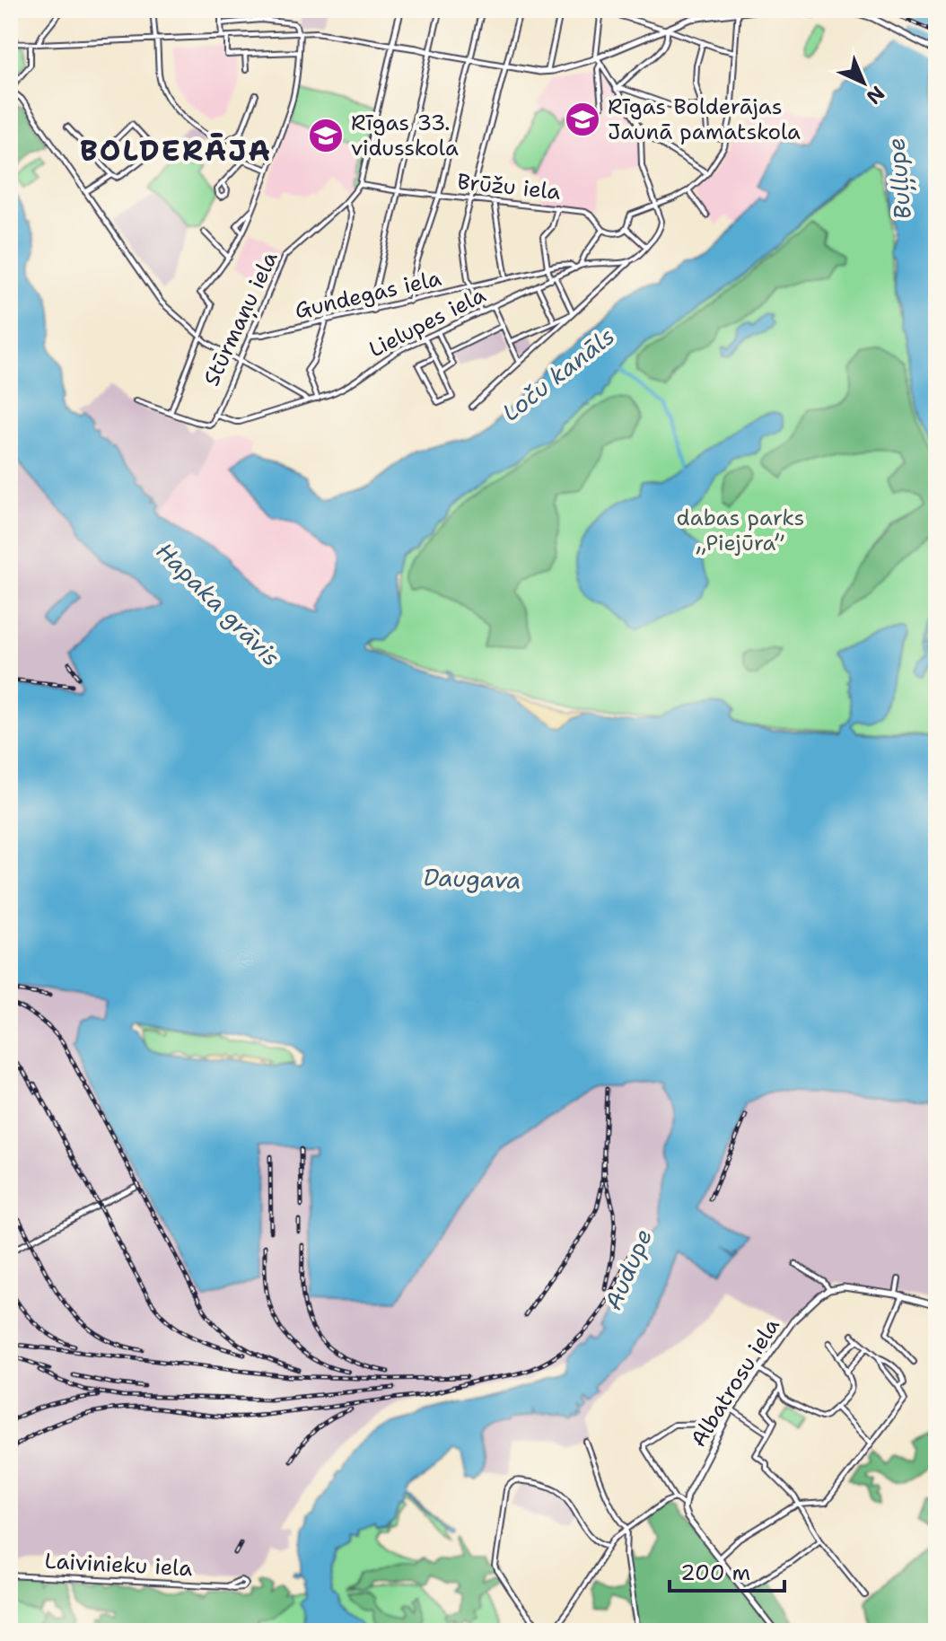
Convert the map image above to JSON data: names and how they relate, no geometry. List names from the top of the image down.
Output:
{
  "streets": {
    "street": [
      "Brūžu iela",
      "Gundegas iela",
      "Stūrmaņu iela",
      "Lielupes iela",
      "Albatrosu iela",
      "Laivinieku iela"
    ]
  },
  "crossings": [
    ["Brūžu iela", "Stūrmaņu iela"],
    ["Gundegas iela", "Stūrmaņu iela"],
    ["Gundegas iela", "Lielupes iela"],
    ["Stūrmaņu iela", "Lielupes iela"]
  ],
  "districts": ["BOLDERĀJA"],
  "water": [
    "Buļļupe",
    "Loču kanāls",
    "Hapaka grāvis",
    "Daugava",
    "Audupe"
  ],
  "parks": ["dabas parks „Piejūra”"],
  "places": {
    "school or university": ["Rīgas Bolderājas Jaunā pamatskola", "Rīgas 33. vidusskola"]
  },
  "scale_bar": "200 m",
  "north": "bottom right"
}
